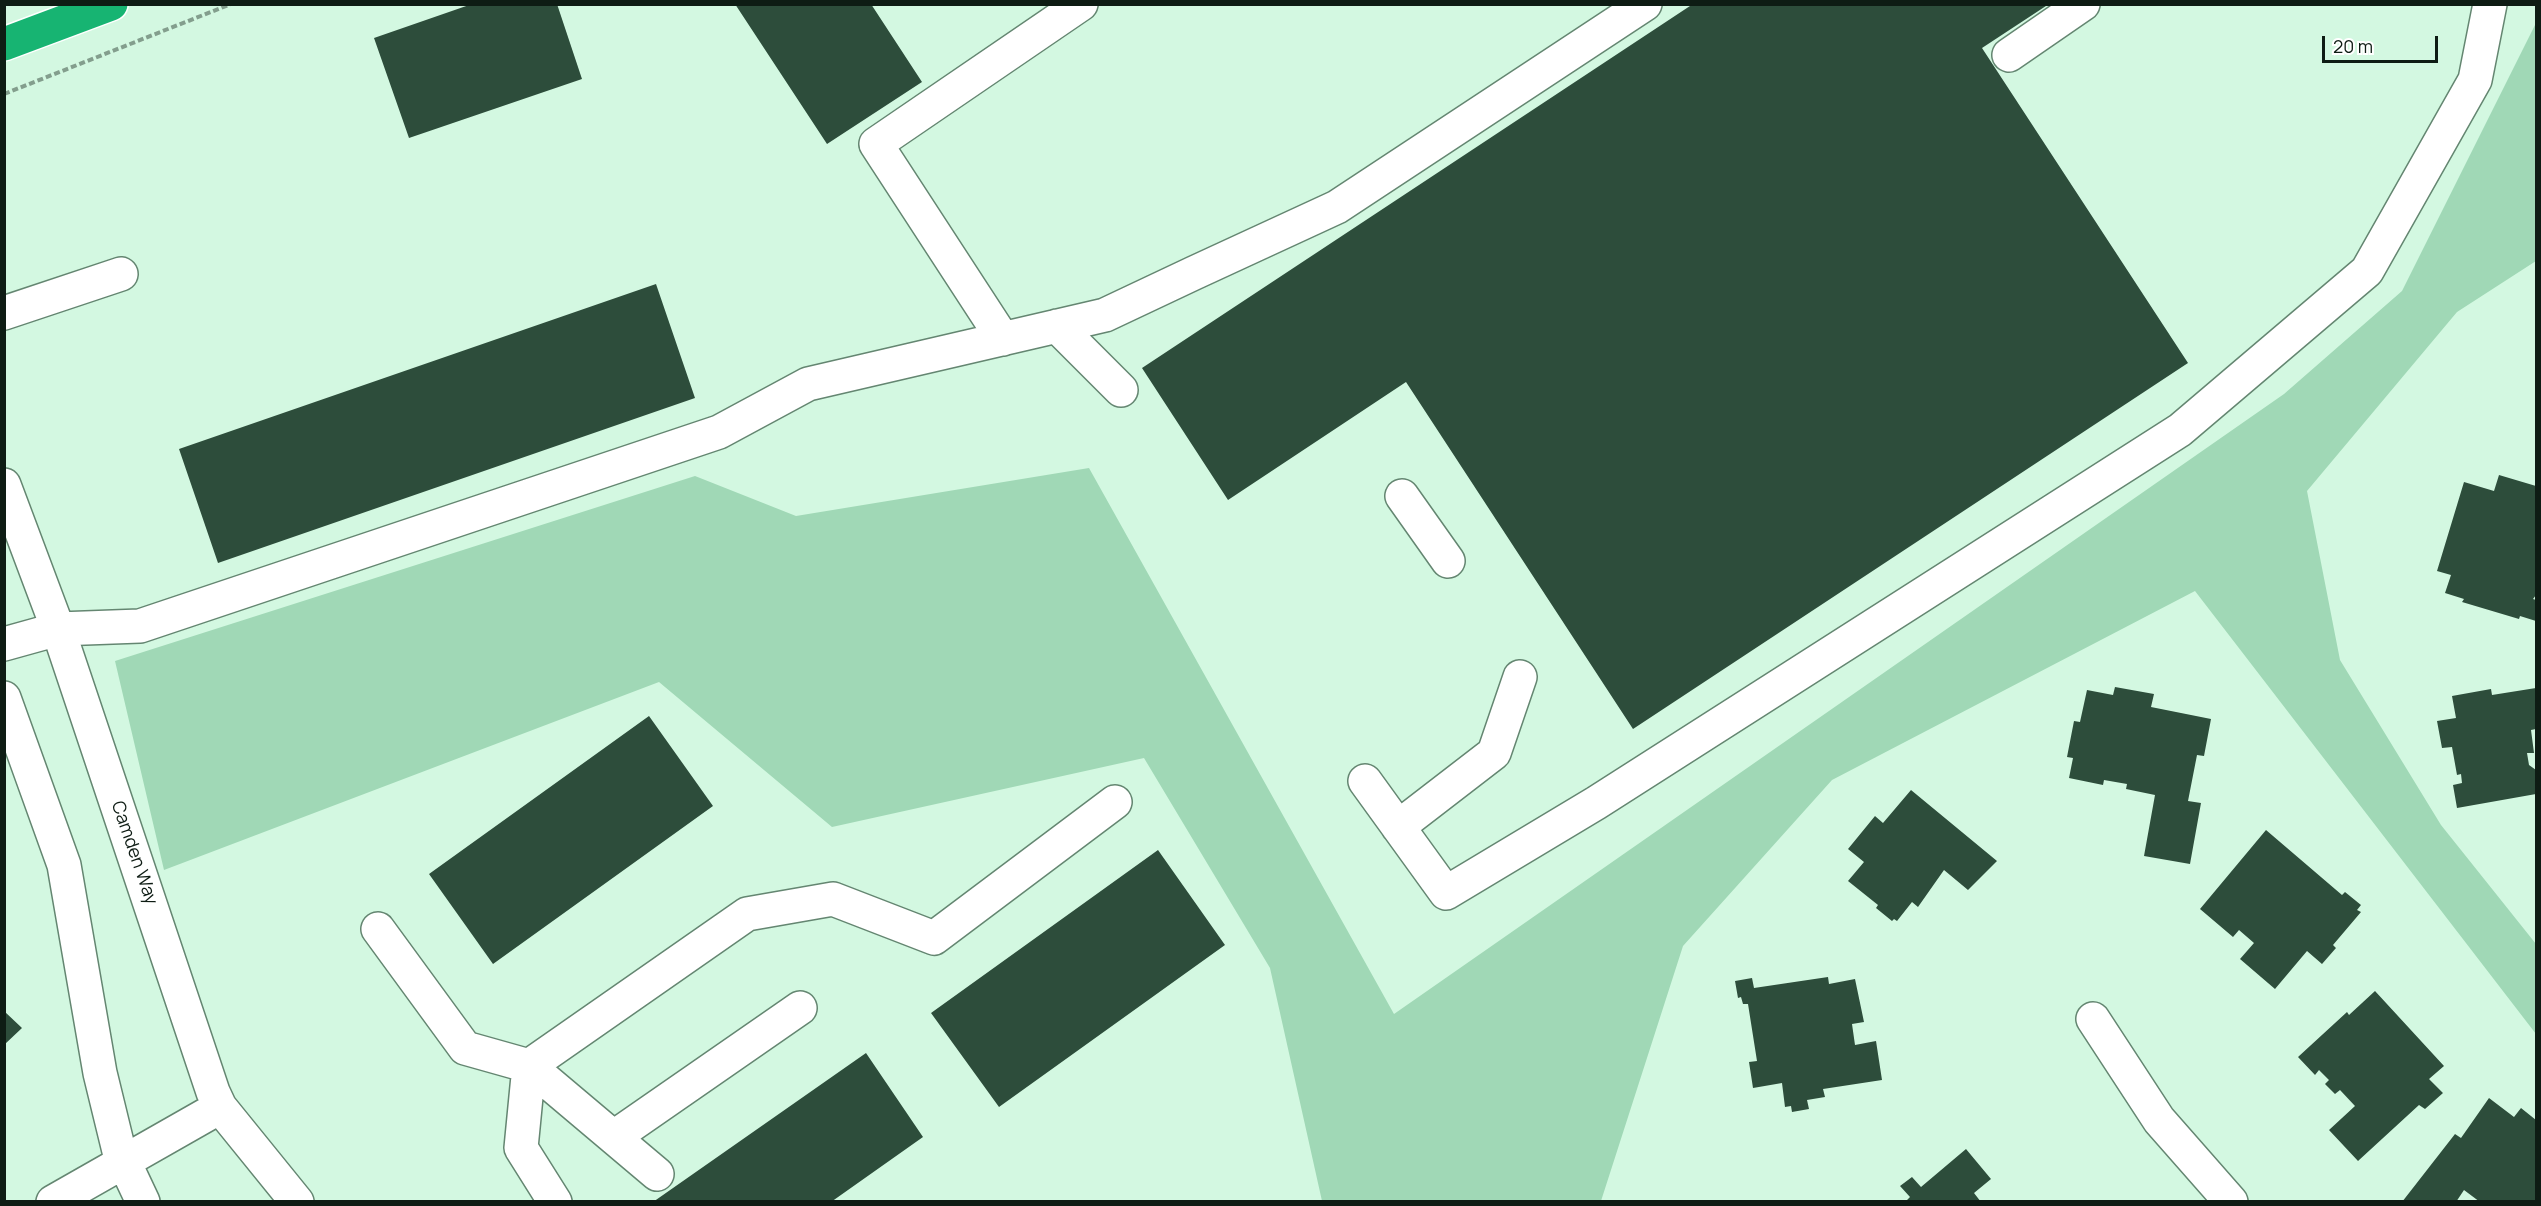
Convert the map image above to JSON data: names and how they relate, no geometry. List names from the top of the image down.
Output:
{
  "streets": {
    "street": ["Camden Way"]
  },
  "scale_bar": "20 m"
}
